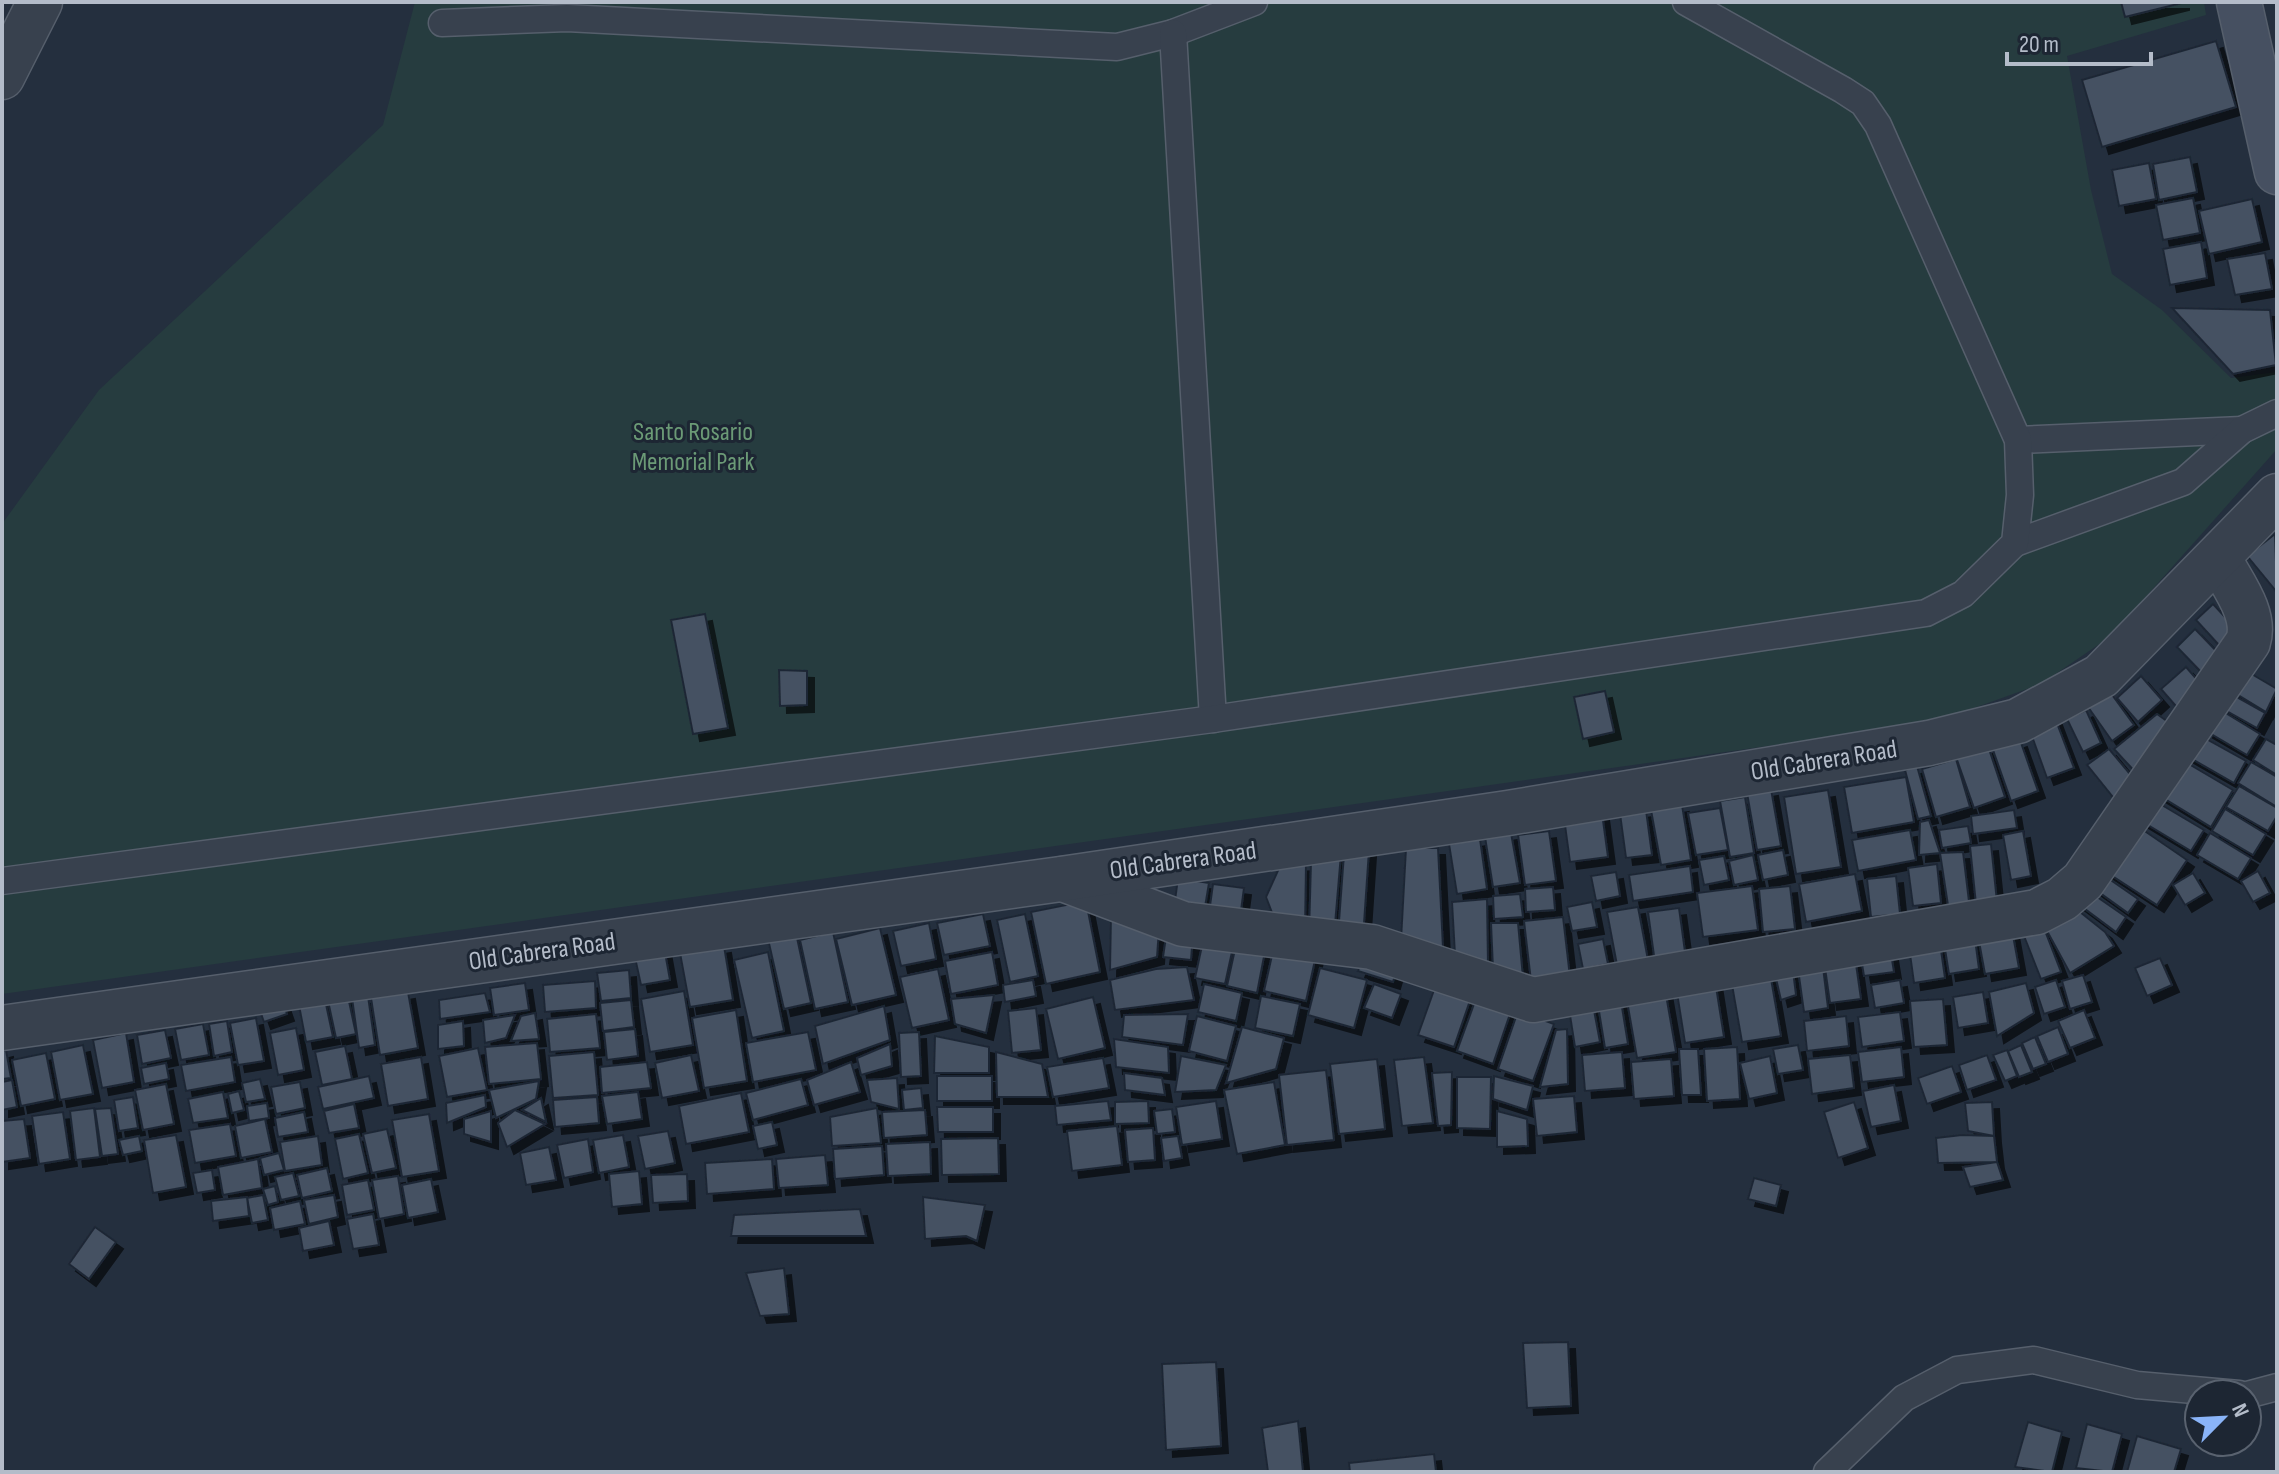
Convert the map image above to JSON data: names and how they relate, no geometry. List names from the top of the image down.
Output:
{
  "streets": {
    "street": ["Old Cabrera Road"]
  },
  "parks": ["Santo Rosario Memorial Park"],
  "scale_bar": "20 m",
  "north": "top right"
}
